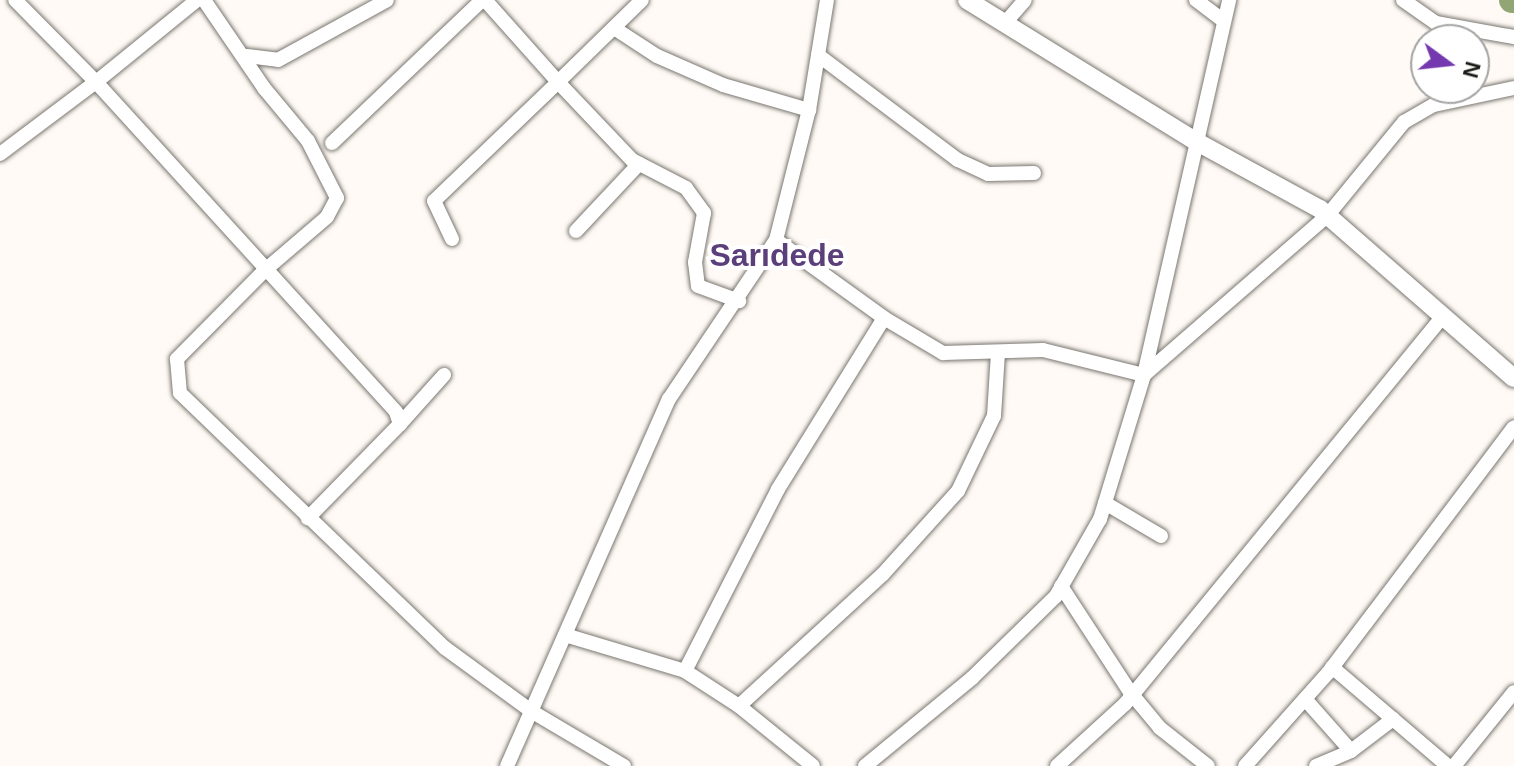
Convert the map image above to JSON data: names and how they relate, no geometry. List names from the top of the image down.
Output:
{
  "districts": ["Sarıdede"],
  "north": "right"
}
